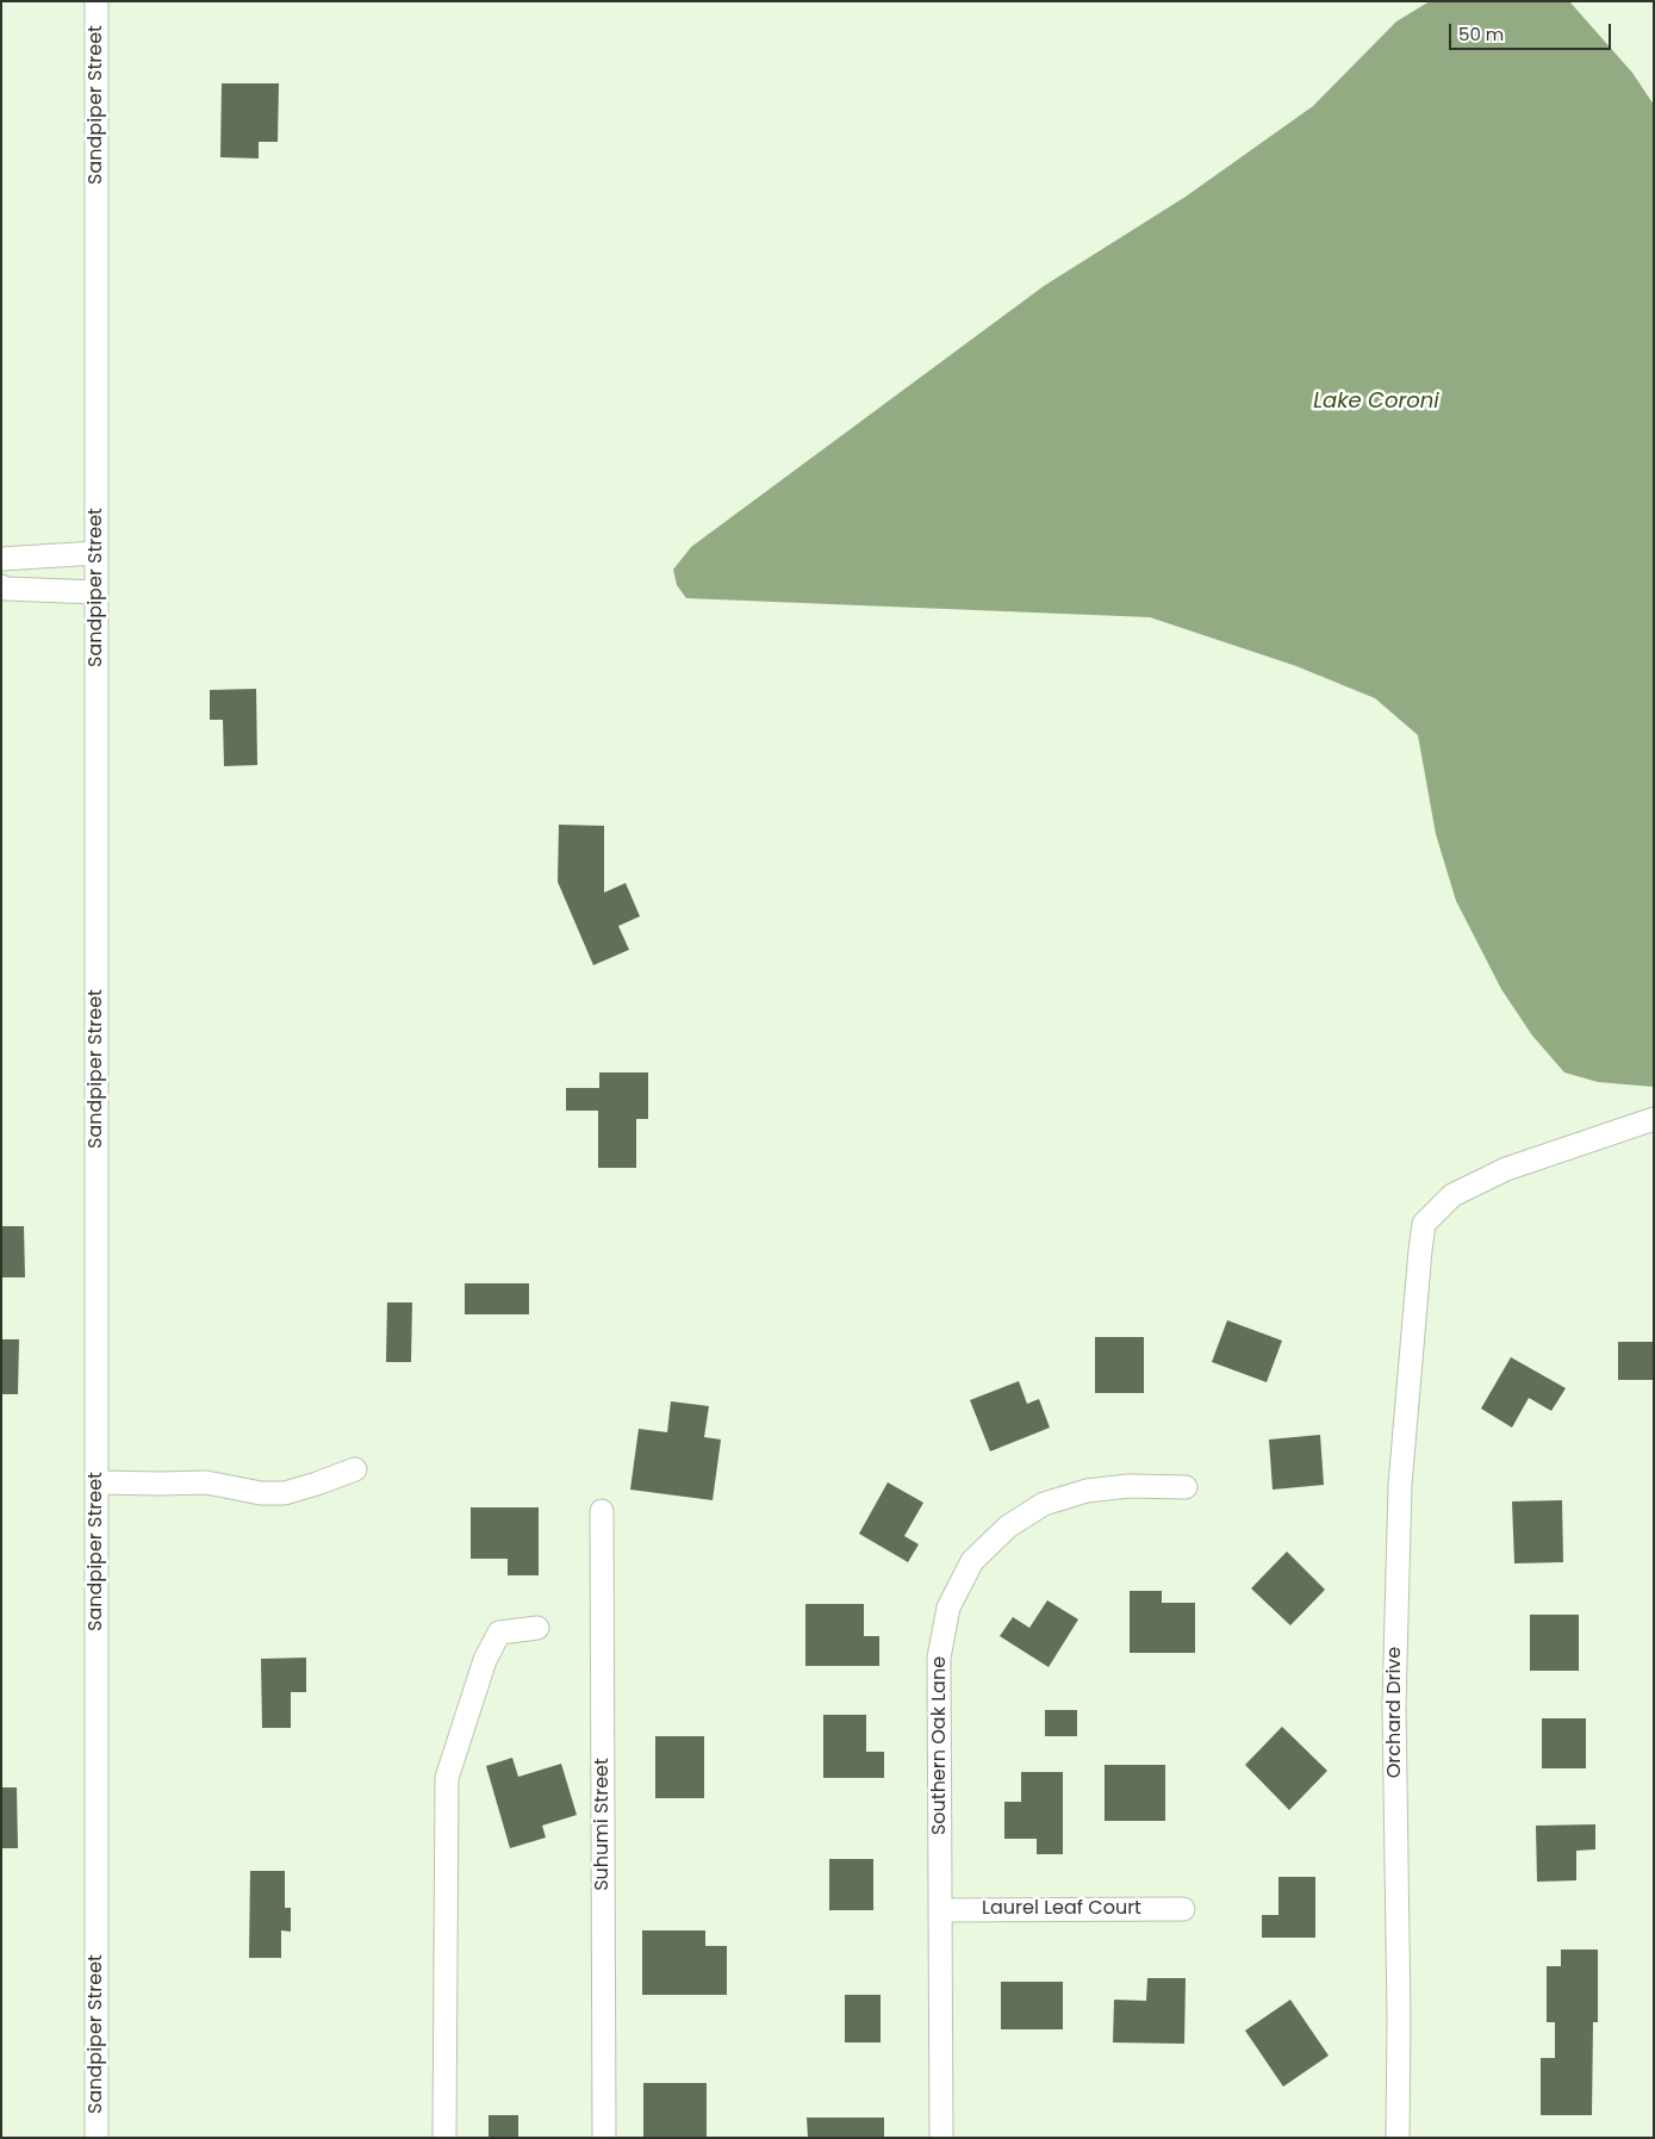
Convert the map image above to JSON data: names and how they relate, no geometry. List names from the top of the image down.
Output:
{
  "streets": {
    "street": [
      "Sandpiper Street",
      "Orchard Drive",
      "Southern Oak Lane",
      "Suhumi Street",
      "Laurel Leaf Court"
    ]
  },
  "crossings": [
    ["Southern Oak Lane", "Laurel Leaf Court"]
  ],
  "water": ["Lake Coroni"],
  "scale_bar": "50 m"
}
